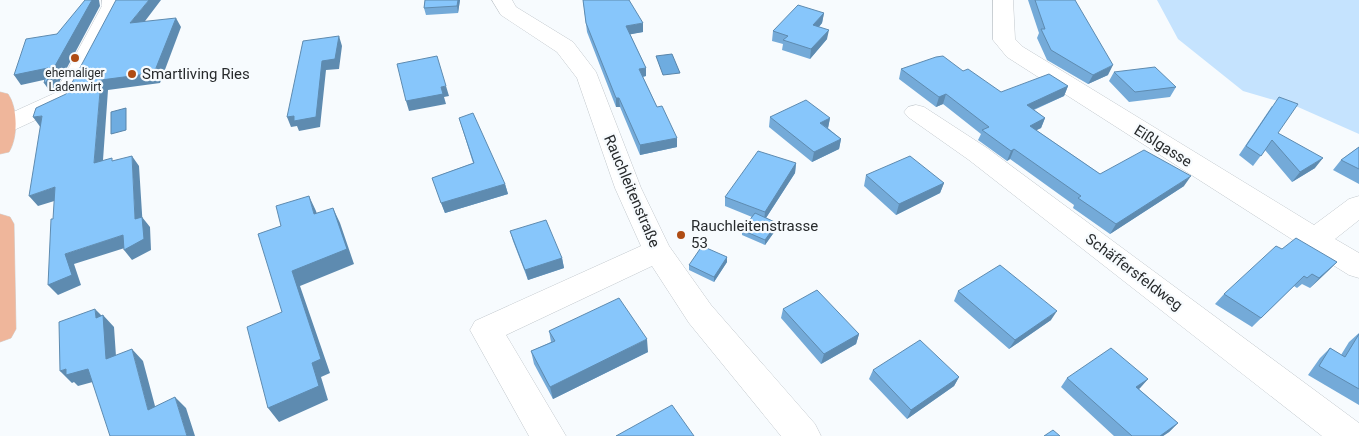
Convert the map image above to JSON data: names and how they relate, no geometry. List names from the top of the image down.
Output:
{
  "streets": {
    "street": ["Eißlgasse", "Rauchleitenstraße", "Schäffersfeldweg"]
  },
  "places": ["ehemaliger Ladenwirt", "Smartliving Ries", "Rauchleitenstrasse 53"]
}
